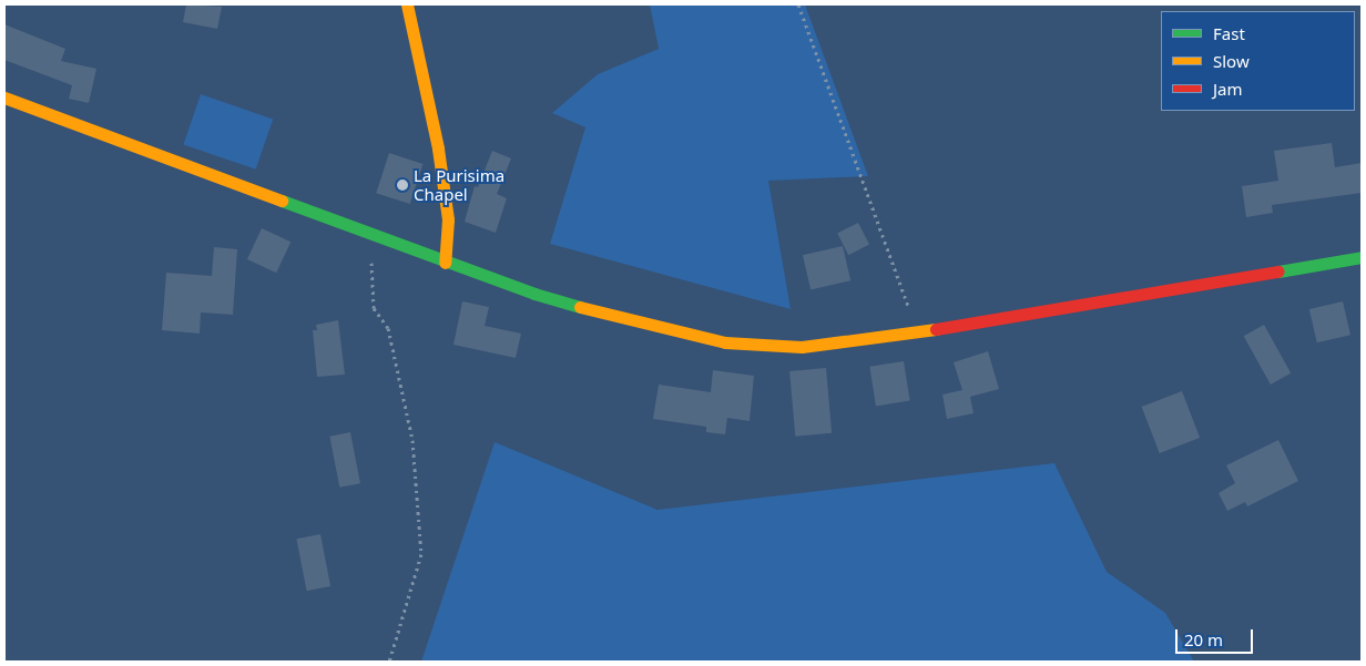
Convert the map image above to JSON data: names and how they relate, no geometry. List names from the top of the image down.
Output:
{
  "places": ["La Purisima Chapel"],
  "legend": ["Fast", "Slow", "Jam"],
  "scale_bar": "20 m"
}
